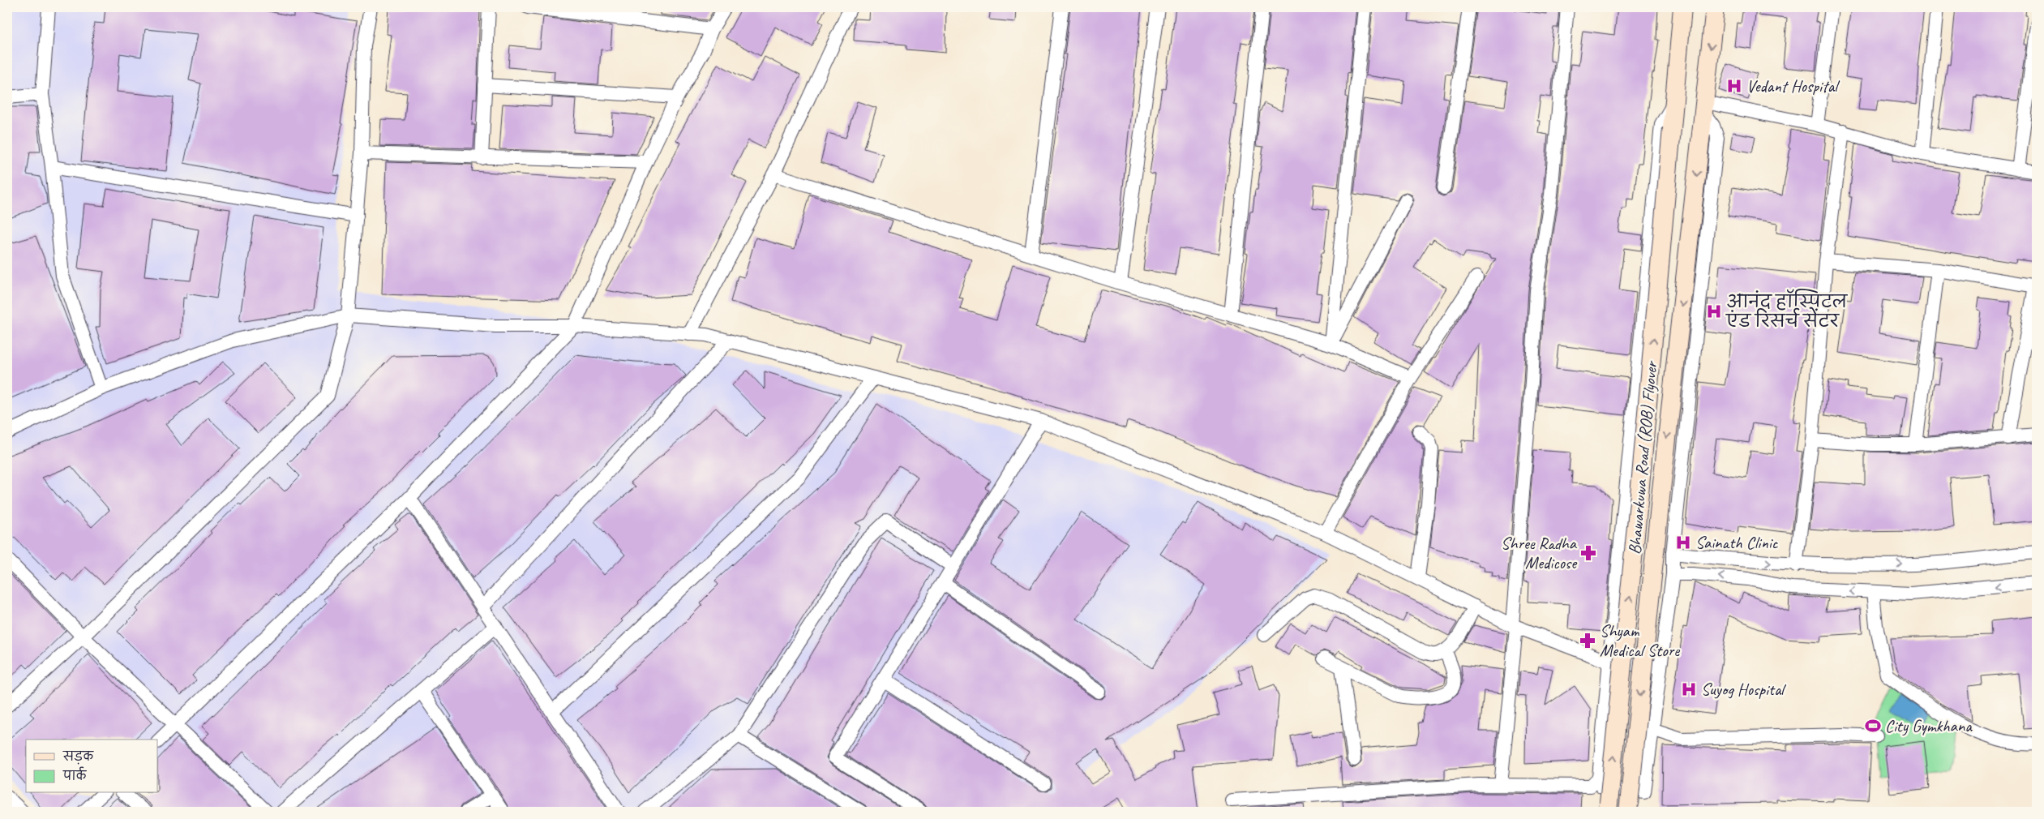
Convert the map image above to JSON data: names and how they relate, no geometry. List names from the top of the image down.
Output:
{
  "streets": {
    "main road": ["Bhawarkuwa Road (ROB) Flyover"]
  },
  "places": {
    "hospital": [
      "Vedant Hospital",
      "आनंद हॉस्पिटल एंड रिसर्च सेंटर",
      "Sainath Clinic",
      "Suyog Hospital"
    ],
    "pharmacy": ["Shree Radha Medicose", "Shyam Medical Store"],
    "sports": ["City Gymkhana"]
  },
  "legend": ["सड़क", "पार्क"]
}
